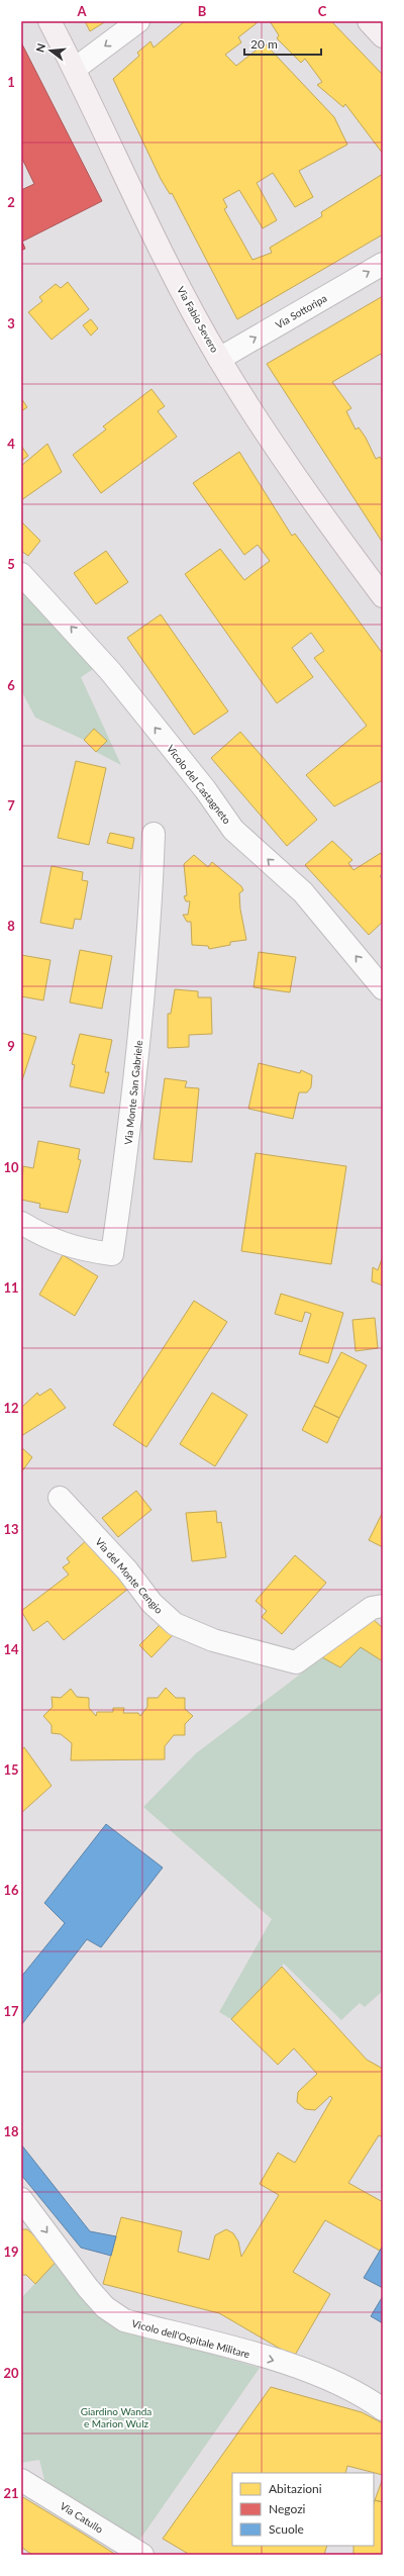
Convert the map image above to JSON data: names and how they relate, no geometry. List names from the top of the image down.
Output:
{
  "streets": {
    "main road": ["Via Fabio Severo"],
    "street": [
      "Via Sottoripa",
      "Vicolo del Castagneto",
      "Via Monte San Gabriele",
      "Via del Monte Cengio",
      "Vicolo dell'Ospitale Militare",
      "Via Catullo"
    ]
  },
  "crossings": [
    ["Via Sottoripa", "Via Fabio Severo"]
  ],
  "one_way": ["Via Sottoripa", "Vicolo del Castagneto", "Vicolo dell'Ospitale Militare"],
  "parks": ["Giardino Wanda e Marion Wulz"],
  "legend": ["Abitazioni", "Negozi", "Scuole"],
  "scale_bar": "20 m",
  "north": "left",
  "grid": {
    "columns": ["A", "B", "C"],
    "rows": [
      "1",
      "2",
      "3",
      "4",
      "5",
      "6",
      "7",
      "8",
      "9",
      "10",
      "11",
      "12",
      "13",
      "14",
      "15",
      "16",
      "17",
      "18",
      "19",
      "20",
      "21"
    ]
  }
}
